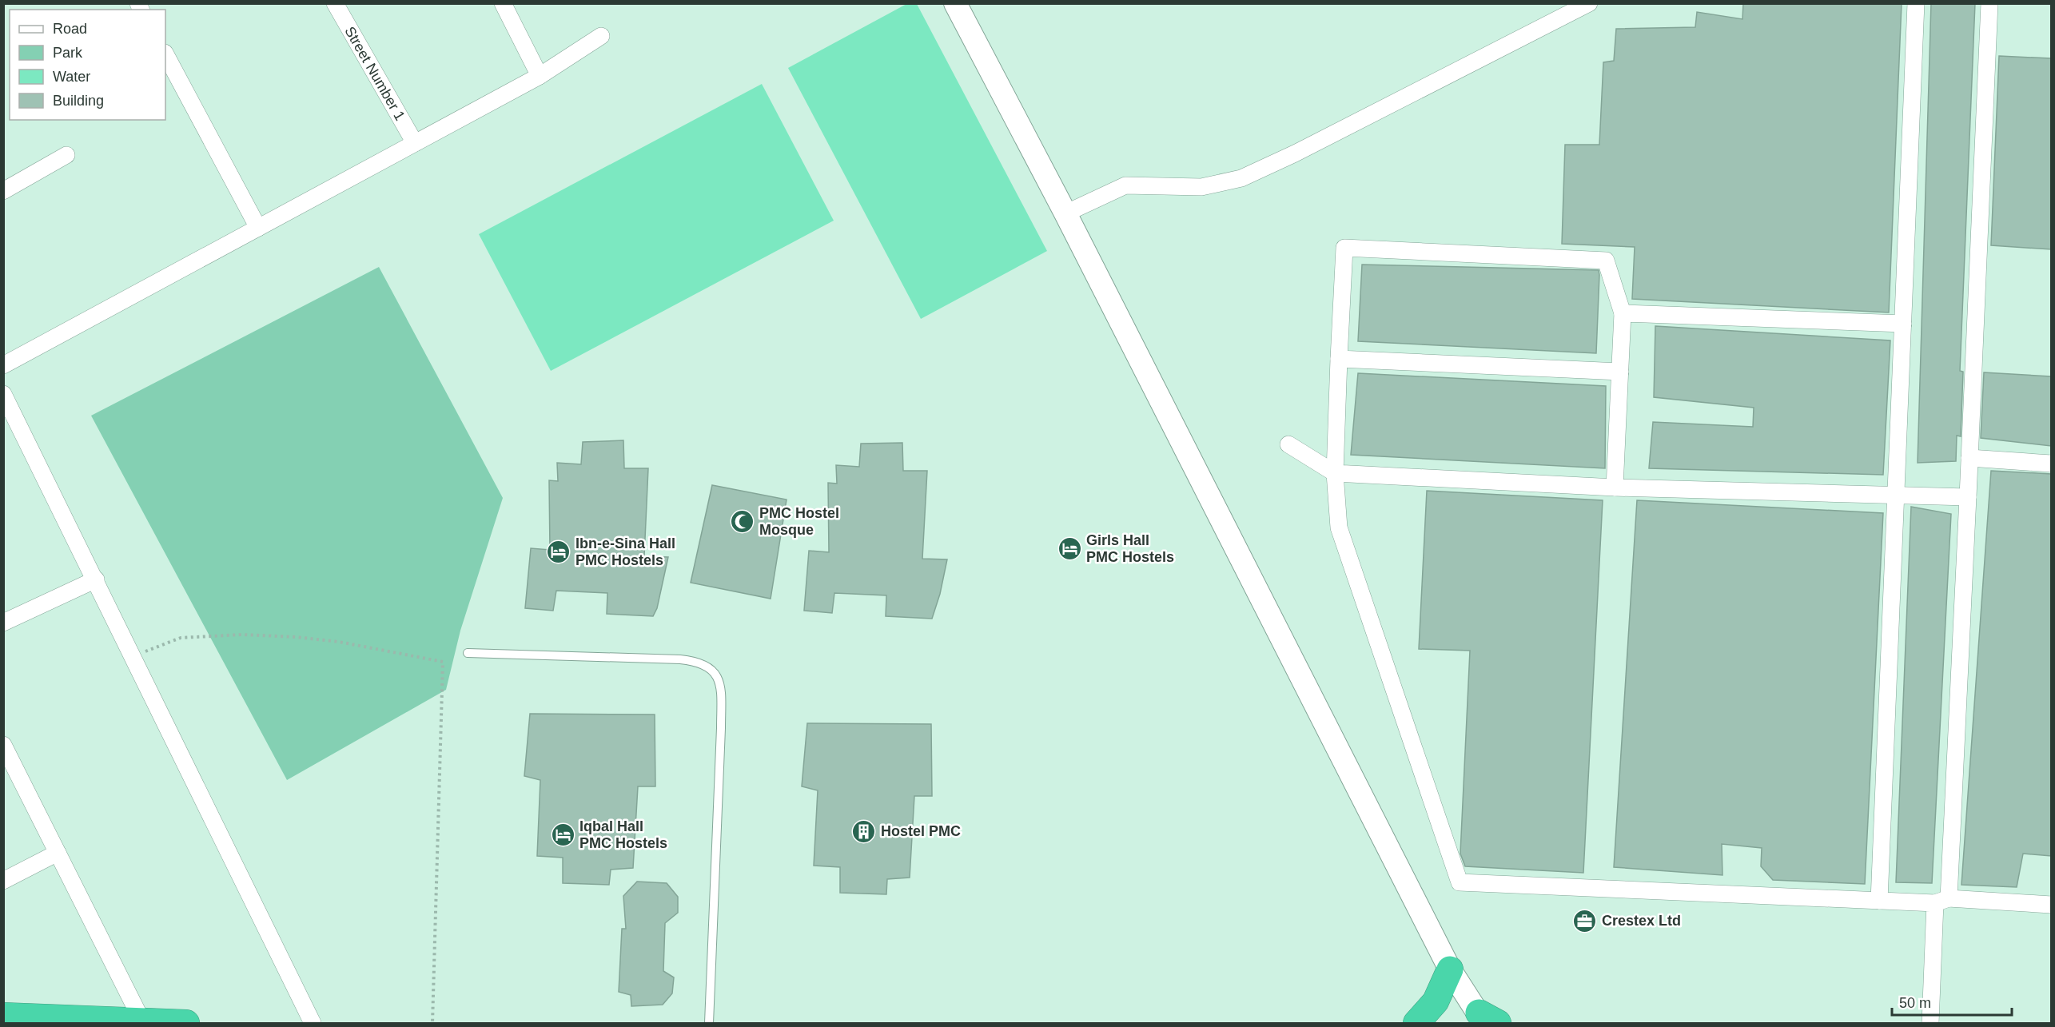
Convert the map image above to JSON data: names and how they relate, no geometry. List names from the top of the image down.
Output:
{
  "streets": {
    "street": ["Street Number 1"]
  },
  "places": {
    "mosque": ["PMC Hostel Mosque"],
    "hotel": ["Girls Hall PMC Hostels", "Ibn-e-Sina Hall PMC Hostels", "Iqbal Hall PMC Hostels"],
    "building": ["Hostel PMC"],
    "office": ["Crestex Ltd"]
  },
  "legend": [
    "Road",
    "Park",
    "Water",
    "Building"
  ],
  "scale_bar": "50 m"
}
